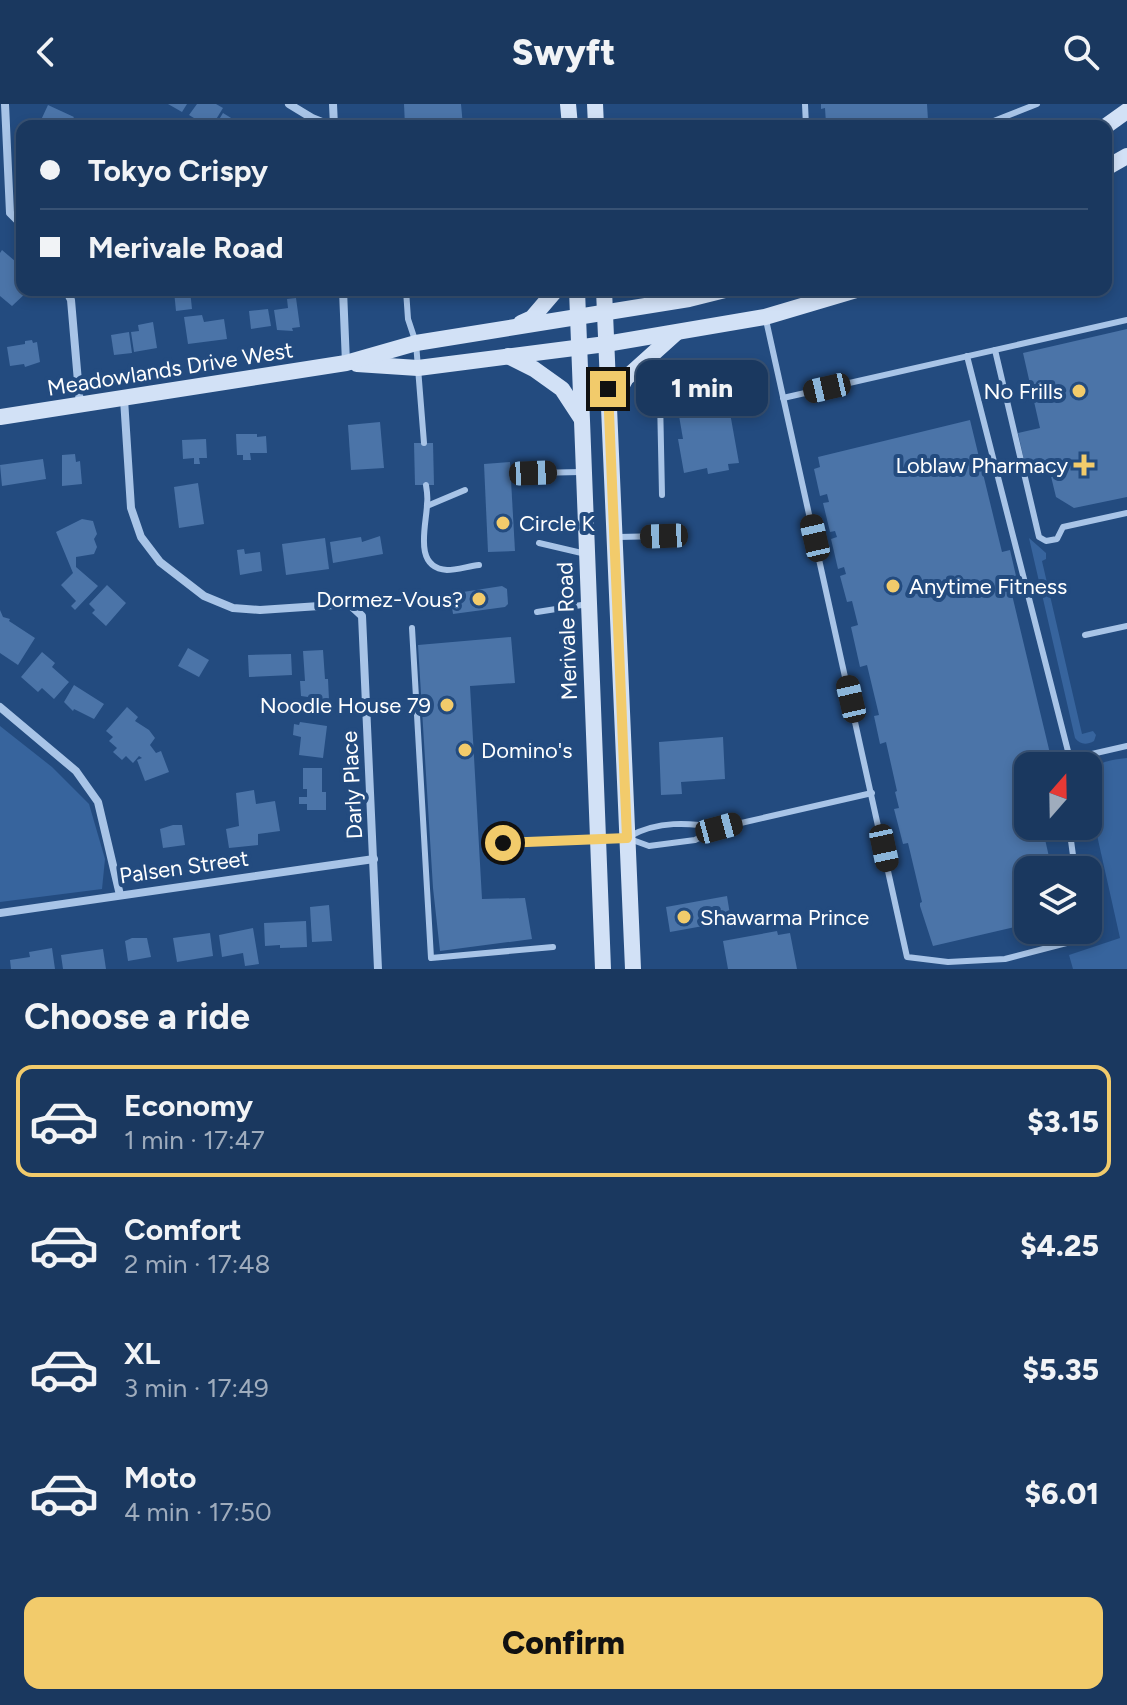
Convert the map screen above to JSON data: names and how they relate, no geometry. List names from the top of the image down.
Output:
{
  "streets": {
    "main road": ["Meadowlands Drive West", "Merivale Road"],
    "street": ["Darly Place", "Palsen Street"]
  },
  "crossings": [
    ["Meadowlands Drive West", "Merivale Road"],
    ["Meadowlands Drive West", "Darly Place"],
    ["Darly Place", "Palsen Street"]
  ],
  "places": {
    "other": [
      "No Frills",
      "Circle K",
      "Anytime Fitness",
      "Dormez-Vous?",
      "Noodle House 79",
      "Domino's",
      "Shawarma Prince"
    ],
    "health": ["Loblaw Pharmacy"]
  },
  "north": "top",
  "page": {
    "header": "Swyft",
    "banner": ["Tokyo Crispy", "Merivale Road"],
    "bubble": "1 min",
    "heading": "Choose a ride",
    "list": [
      {
        "name": "Economy",
        "note": "1 min · 17:47",
        "value": "$3.15"
      },
      {
        "name": "Comfort",
        "note": "2 min · 17:48",
        "value": "$4.25"
      },
      {
        "name": "XL",
        "note": "3 min · 17:49",
        "value": "$5.35"
      },
      {
        "name": "Moto",
        "note": "4 min · 17:50",
        "value": "$6.01"
      }
    ],
    "buttons": "Confirm"
  }
}
